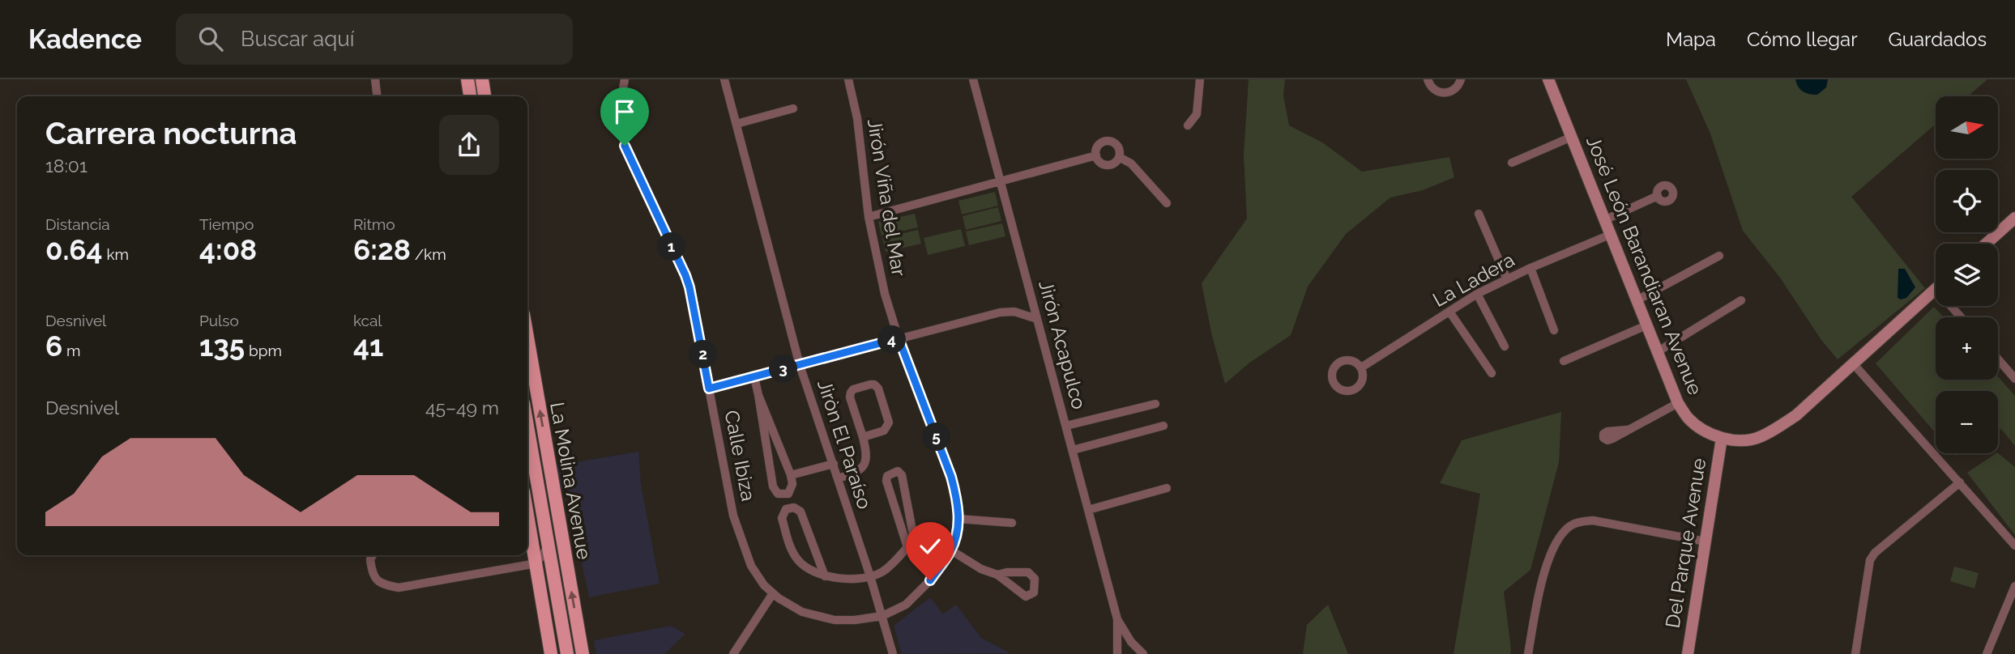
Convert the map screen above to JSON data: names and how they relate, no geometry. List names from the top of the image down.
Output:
{
  "streets": {
    "main road": ["La Molina Avenue"],
    "street": [
      "Jirón Viña del Mar",
      "José León Barandiaran Avenue",
      "La Ladera",
      "Jirón Acapulco",
      "Jiròn El Paraíso",
      "Calle Ibiza",
      "Del Parque Avenue"
    ]
  },
  "crossings": [
    ["Jirón Viña del Mar", "Jiròn El Paraíso"],
    ["Jirón Viña del Mar", "Calle Ibiza"],
    ["José León Barandiaran Avenue", "La Ladera"],
    ["José León Barandiaran Avenue", "Del Parque Avenue"],
    ["Jiròn El Paraíso", "Calle Ibiza"]
  ],
  "north": "right",
  "page": {
    "header": "Kadence",
    "search": "Buscar aquí",
    "nav": ["Mapa", "Cómo llegar", "Guardados"],
    "map_buttons": ["+", "−"],
    "heading": ["Carrera nocturna", "18:01"],
    "stats": [
      ["Distancia", "0.64 km"],
      ["Tiempo", "4:08"],
      ["Ritmo", "6:28 /km"],
      ["Desnivel", "6 m"],
      ["Pulso", "135 bpm"],
      ["kcal", "41"]
    ],
    "pins": [
      "1",
      "4",
      "2",
      "3",
      "5"
    ],
    "chart": ["Desnivel", "45–49 m"]
  }
}
